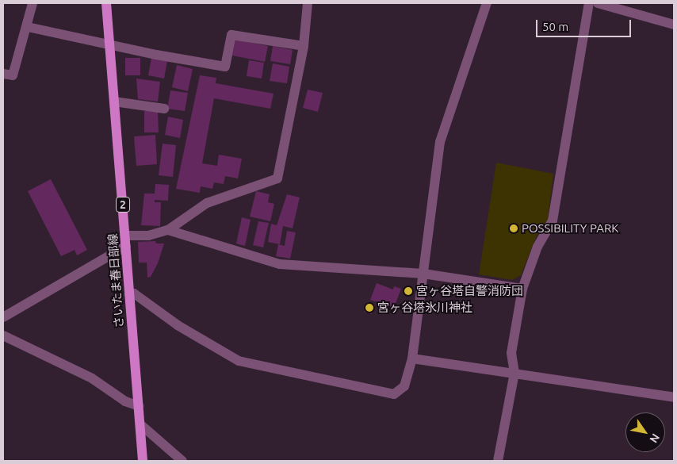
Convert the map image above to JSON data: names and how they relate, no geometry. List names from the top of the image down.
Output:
{
  "streets": {
    "main road": ["2", "さいたま春日部線"]
  },
  "places": ["POSSIBILITY PARK", "宮ヶ谷塔自警消防団", "宮ヶ谷塔氷川神社"],
  "scale_bar": "50 m",
  "north": "bottom right"
}
